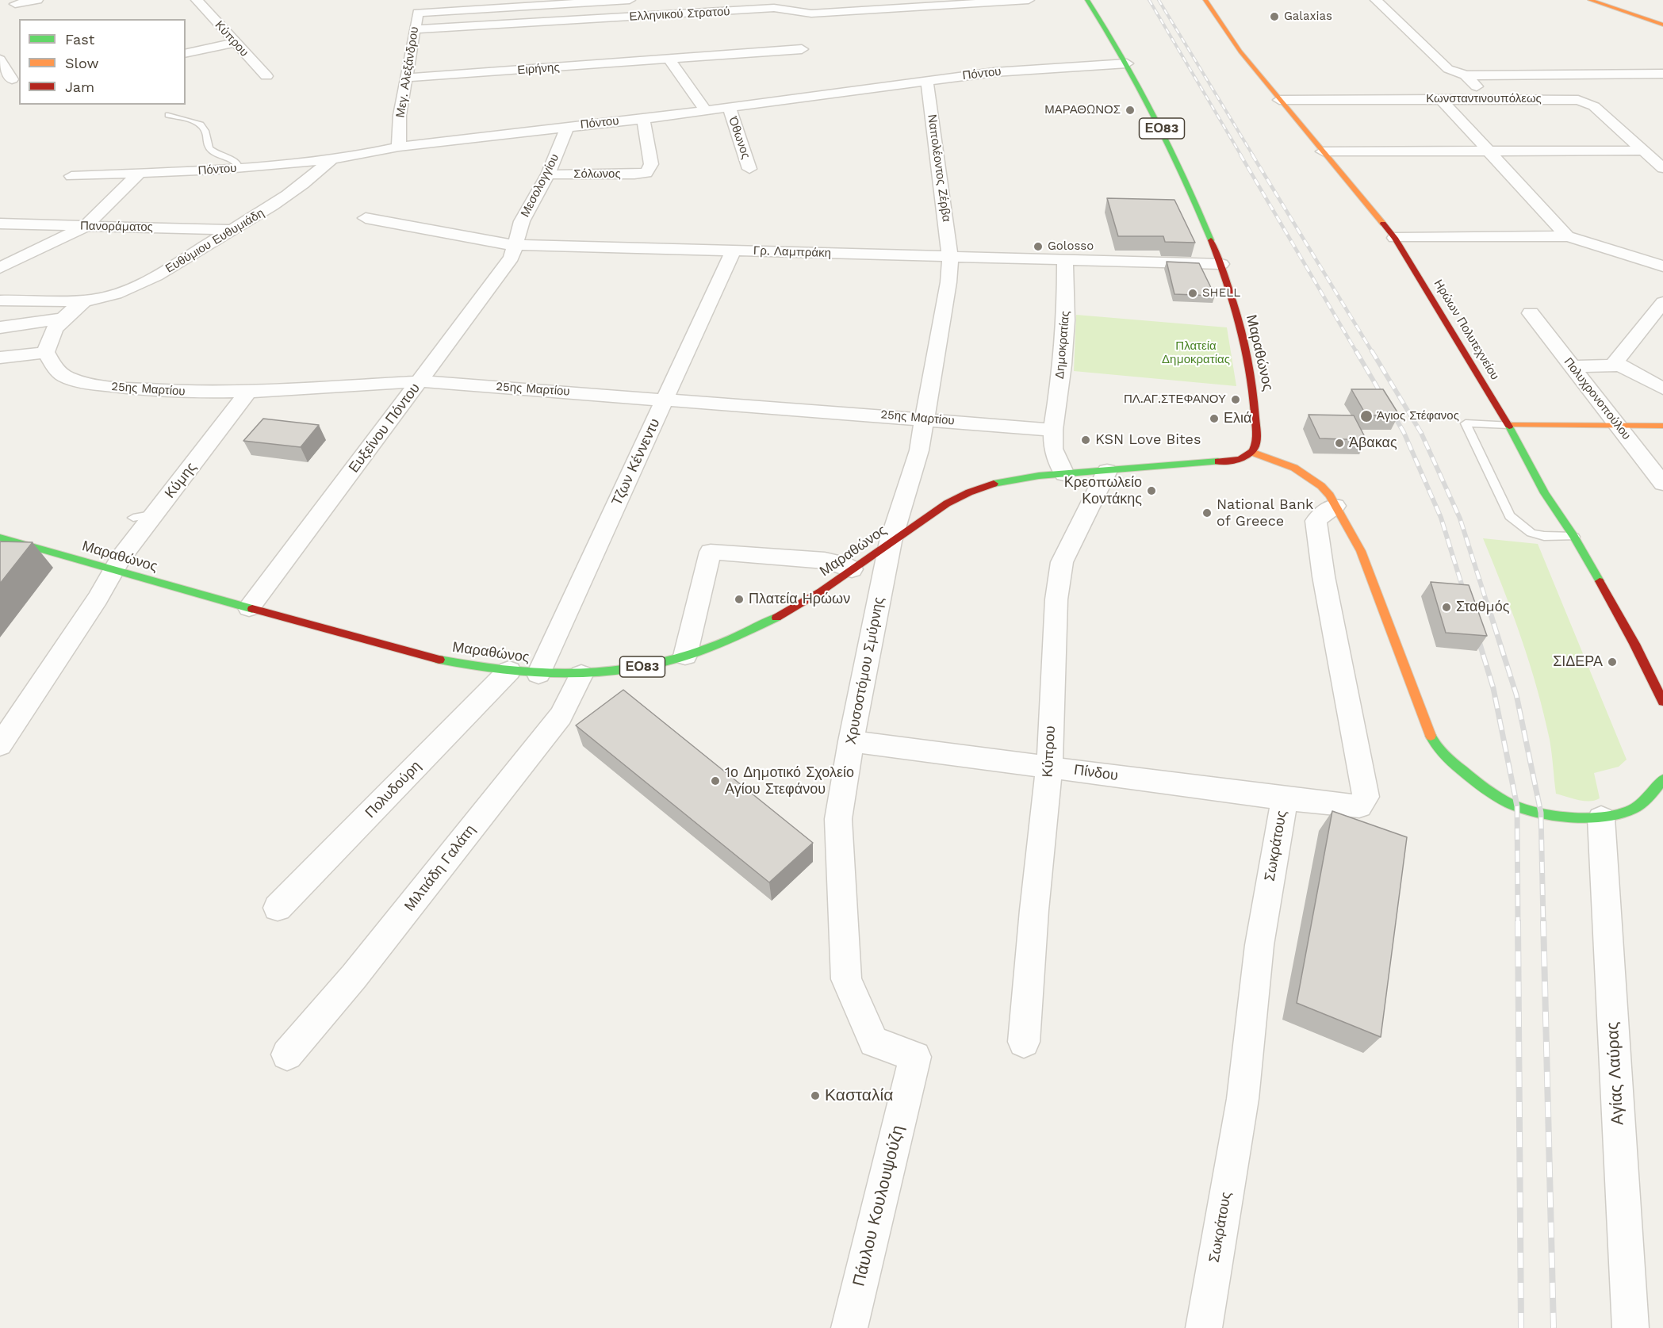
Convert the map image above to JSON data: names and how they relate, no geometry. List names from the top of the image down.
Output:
{
  "streets": {
    "main road": ["ΕΟ83", "Ηρώων Πολυτεχνείου", "Μαραθώνος"],
    "street": [
      "Ελληνικού Στρατού",
      "Κύπρου",
      "Ειρήνης",
      "Μεγ. Αλεξάνδρου",
      "Πόντου",
      "Κωνσταντινουπόλεως",
      "Όθωνος",
      "Ναπολέοντος Ζέρβα",
      "Σόλωνος",
      "Μεσολογγίου",
      "Πανοράματος",
      "Ευθύμιου Ευθυμιάδη",
      "Γρ. Λαμπράκη",
      "Δημοκρατίας",
      "25ης Μαρτίου",
      "Πολυχρονοπούλου",
      "Ευξείνου Πόντου",
      "Τζων Κέννεντυ",
      "Κύμης",
      "Χρυσοστόμου Σμύρνης",
      "Πίνδου",
      "Πολυδούρη",
      "Σωκράτους",
      "Μιλτιάδη Γαλάτη",
      "Αγίας Λαύρας",
      "Πάυλου Κουλουψούζη"
    ]
  },
  "crossings": [
    ["Ελληνικού Στρατού", "Μεγ. Αλεξάνδρου"],
    ["Κύπρου", "Μαραθώνος"],
    ["Κύπρου", "Πίνδου"],
    ["Ειρήνης", "Μεγ. Αλεξάνδρου"],
    ["Μεγ. Αλεξάνδρου", "Πόντου"],
    ["Πόντου", "Όθωνος"],
    ["Πόντου", "Ναπολέοντος Ζέρβα"],
    ["Πόντου", "Σόλωνος"],
    ["Πόντου", "Μεσολογγίου"],
    ["Πόντου", "Ευθύμιου Ευθυμιάδη"],
    ["Πόντου", "Μαραθώνος"],
    ["Κωνσταντινουπόλεως", "Ηρώων Πολυτεχνείου"],
    ["Ναπολέοντος Ζέρβα", "Γρ. Λαμπράκη"],
    ["Ναπολέοντος Ζέρβα", "Χρυσοστόμου Σμύρνης"],
    ["Σόλωνος", "Μεσολογγίου"],
    ["Μεσολογγίου", "Γρ. Λαμπράκη"],
    ["Μεσολογγίου", "Ευξείνου Πόντου"],
    ["Πανοράματος", "Ευθύμιου Ευθυμιάδη"],
    ["Γρ. Λαμπράκη", "Δημοκρατίας"],
    ["Γρ. Λαμπράκη", "Μαραθώνος"],
    ["Γρ. Λαμπράκη", "Ευξείνου Πόντου"],
    ["Γρ. Λαμπράκη", "Τζων Κέννεντυ"],
    ["Γρ. Λαμπράκη", "Χρυσοστόμου Σμύρνης"],
    ["Δημοκρατίας", "25ης Μαρτίου"],
    ["Μαραθώνος", "Ευξείνου Πόντου"],
    ["Μαραθώνος", "Τζων Κέννεντυ"],
    ["Μαραθώνος", "Κύμης"],
    ["Μαραθώνος", "Χρυσοστόμου Σμύρνης"],
    ["Μαραθώνος", "Πολυδούρη"],
    ["Μαραθώνος", "Μιλτιάδη Γαλάτη"],
    ["25ης Μαρτίου", "Ευξείνου Πόντου"],
    ["25ης Μαρτίου", "Τζων Κέννεντυ"],
    ["25ης Μαρτίου", "Κύμης"],
    ["25ης Μαρτίου", "Χρυσοστόμου Σμύρνης"],
    ["Χρυσοστόμου Σμύρνης", "Πίνδου"],
    ["Χρυσοστόμου Σμύρνης", "Πάυλου Κουλουψούζη"],
    ["Πίνδου", "Σωκράτους"]
  ],
  "parks": ["Πλατεία Δημοκρατίας"],
  "places": [
    "Galaxias",
    "ΜΑΡΑΘΩΝΟΣ",
    "Golosso",
    "SHELL",
    "ΠΛ.ΑΓ.ΣΤΕΦΑΝΟΥ",
    "Άγιος Στέφανος",
    "Ελιά",
    "KSN Love Bites",
    "Άβακας",
    "Κρεοπωλείο Κοντάκης",
    "National Bank of Greece",
    "Πλατεία Ηρώων",
    "Σταθμός",
    "ΣΙΔΕΡΑ",
    "1ο Δημοτικό Σχολείο Αγίου Στεφάνου",
    "Κασταλία"
  ],
  "legend": ["Fast", "Slow", "Jam"]
}
